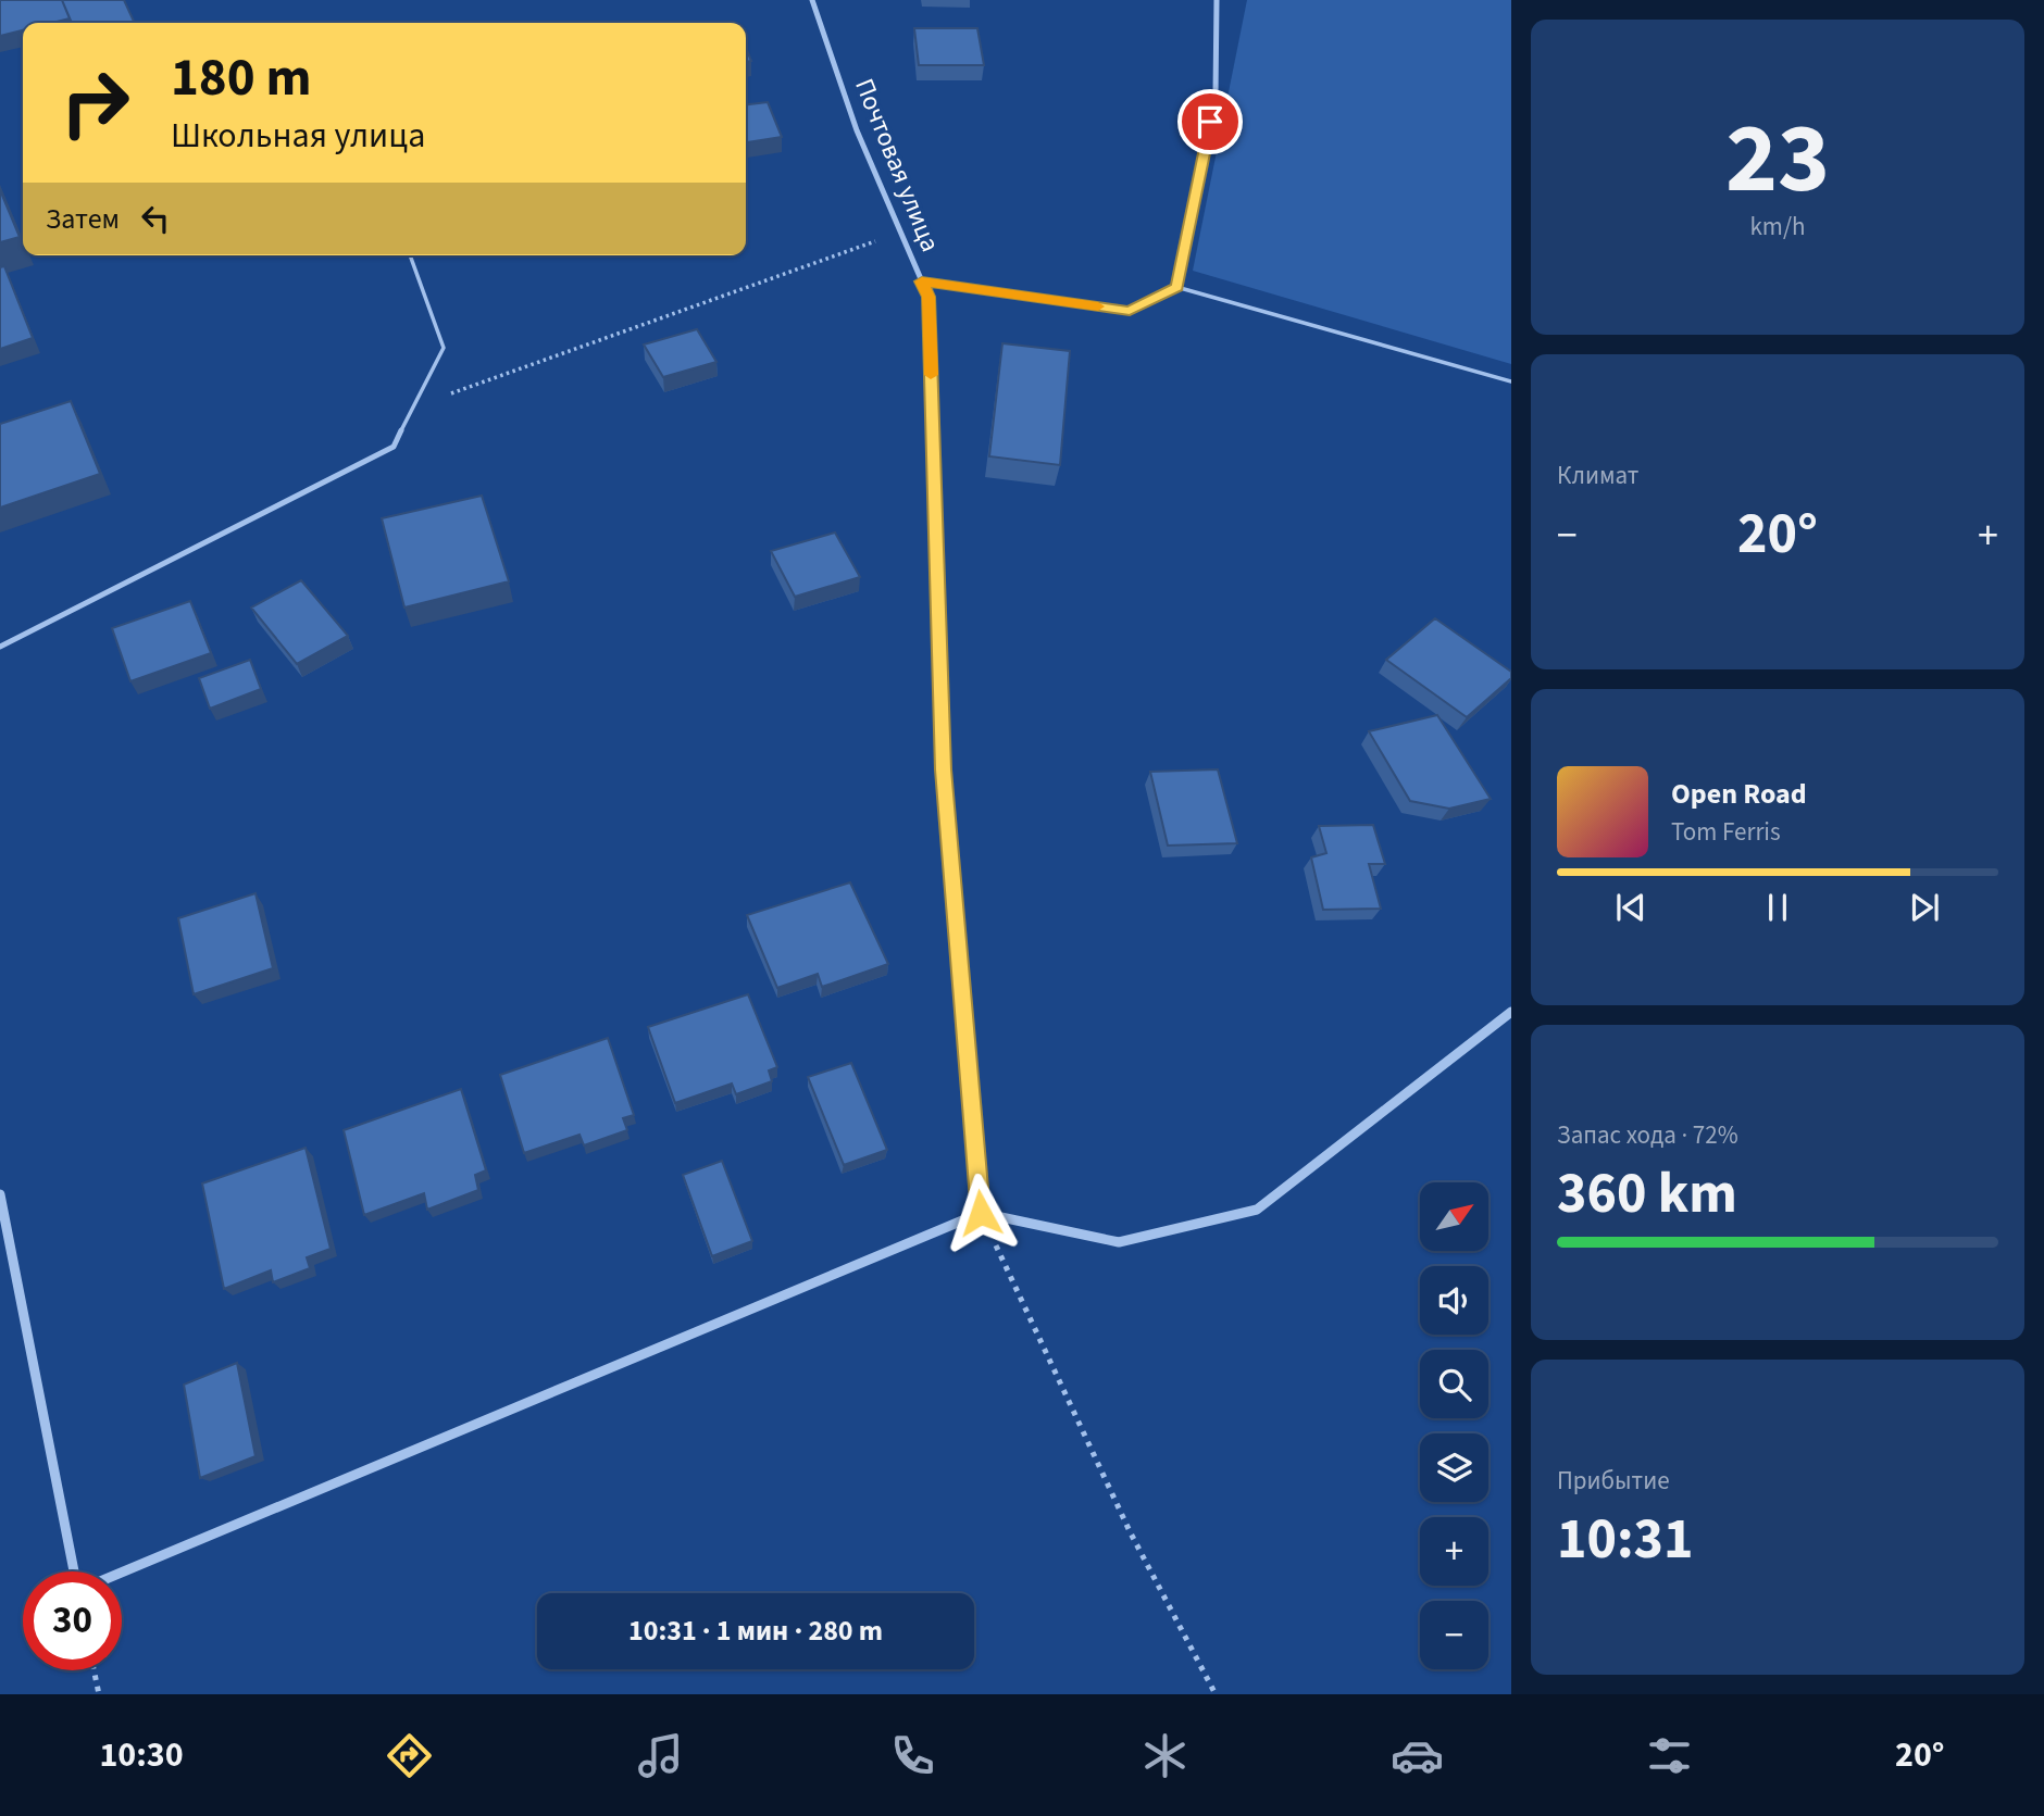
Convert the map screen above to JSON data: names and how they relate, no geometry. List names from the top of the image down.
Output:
{
  "streets": {
    "street": ["Почтовая улица"]
  },
  "north": "top right",
  "page": {
    "tile": [
      ["23", "km/h"],
      "Климат",
      ["Запас хода · 72%", "360 km"],
      ["Прибытие", "10:31"]
    ],
    "turn": ["180 m", "Школьная улица"],
    "then": "Затем",
    "heat": ["−", "20°", "+"],
    "song": ["Open Road", "Tom Ferris"],
    "map_buttons": ["+", "−"],
    "limit": "30",
    "trip": "10:31 · 1 мин · 280 m",
    "tabs": ["10:30", "20°"]
  }
}
